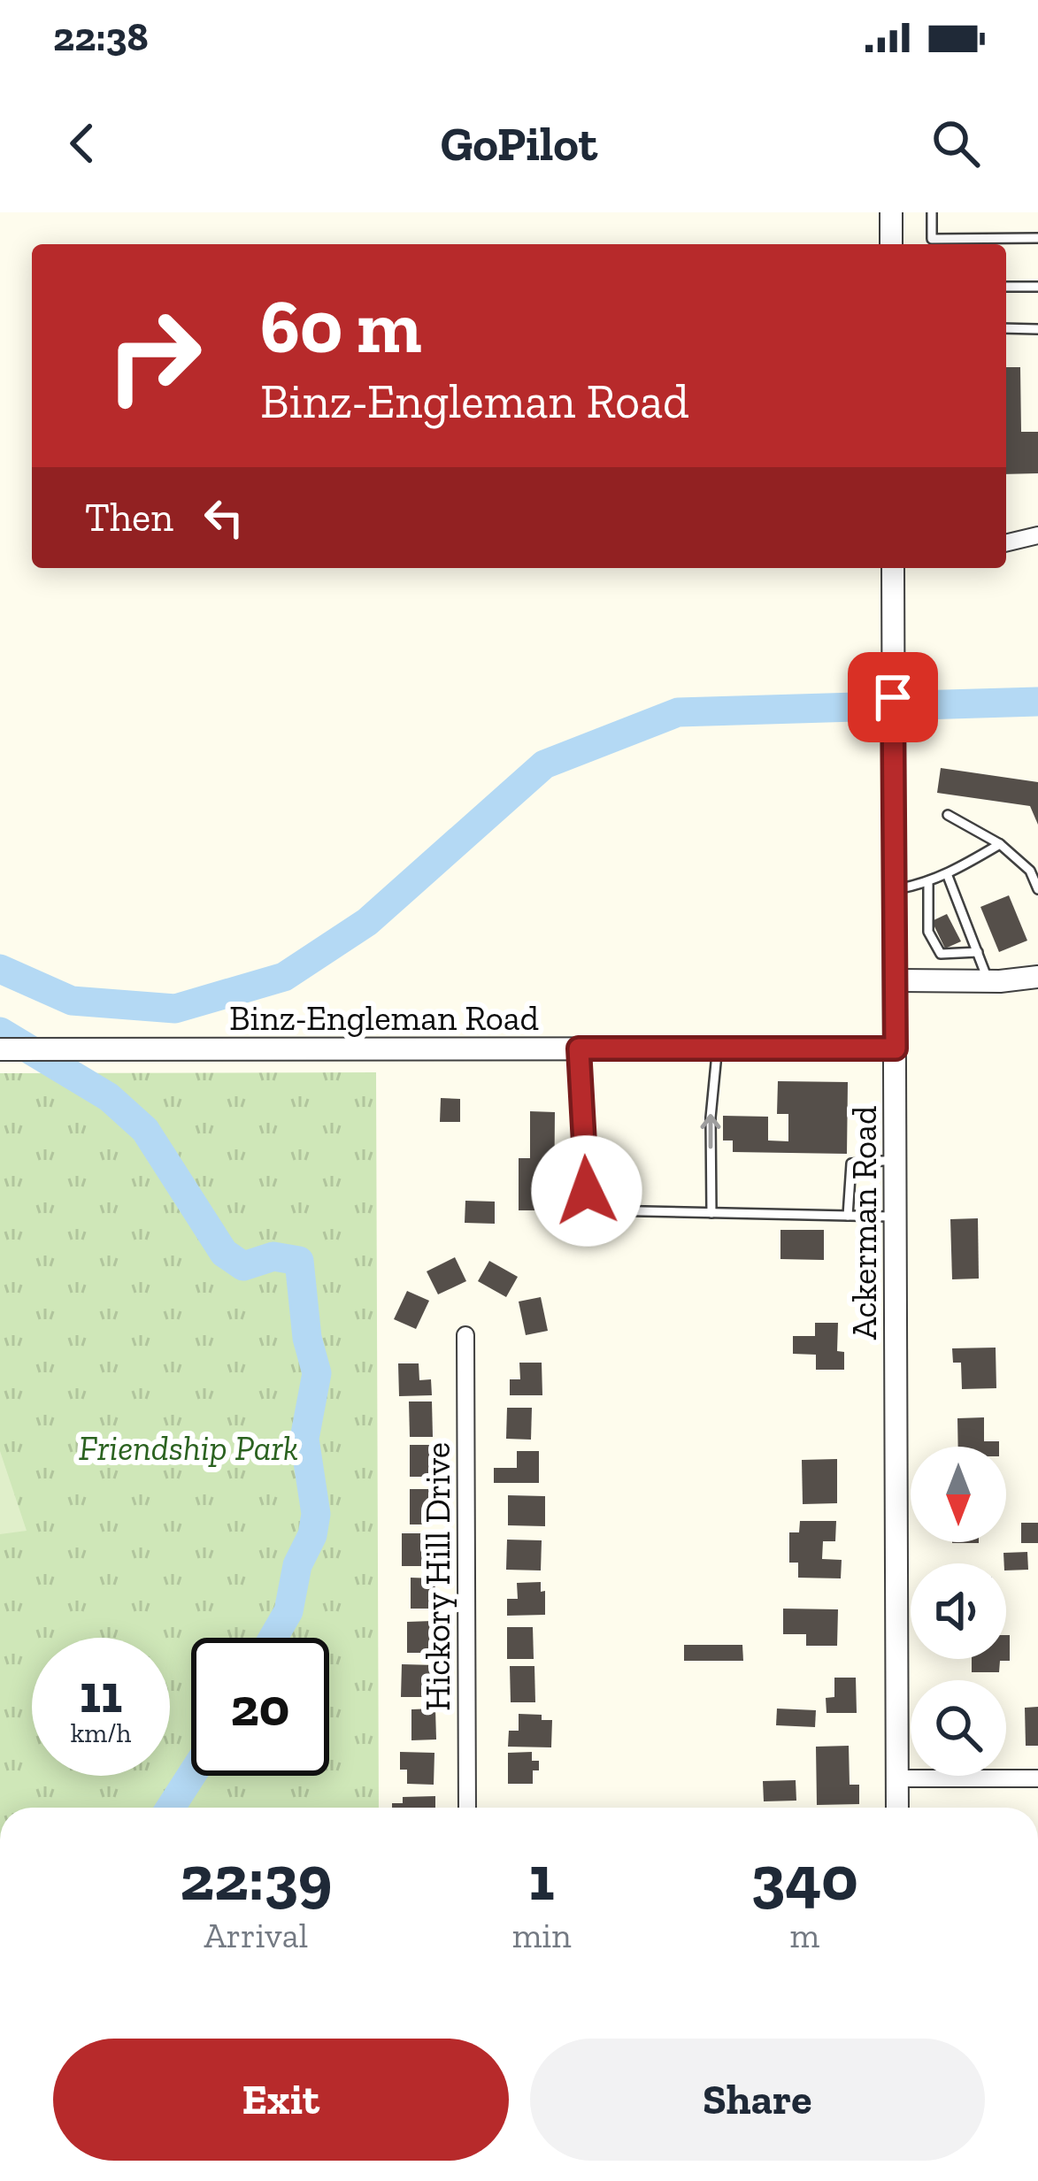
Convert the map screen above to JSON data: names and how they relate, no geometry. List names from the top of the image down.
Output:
{
  "streets": {
    "street": ["Binz-Engleman Road", "Ackerman Road", "Hickory Hill Drive"]
  },
  "crossings": [
    ["Binz-Engleman Road", "Ackerman Road"]
  ],
  "parks": ["Friendship Park"],
  "north": "bottom",
  "page": {
    "status": "22:38",
    "header": "GoPilot",
    "turn": ["60 m", "Binz-Engleman Road"],
    "then": "Then",
    "speed": "11 km/h",
    "limit": "20",
    "eta": [
      "22:39",
      "Arrival",
      "1",
      "min",
      "340",
      "m"
    ],
    "buttons": ["Exit", "Share"]
  }
}
